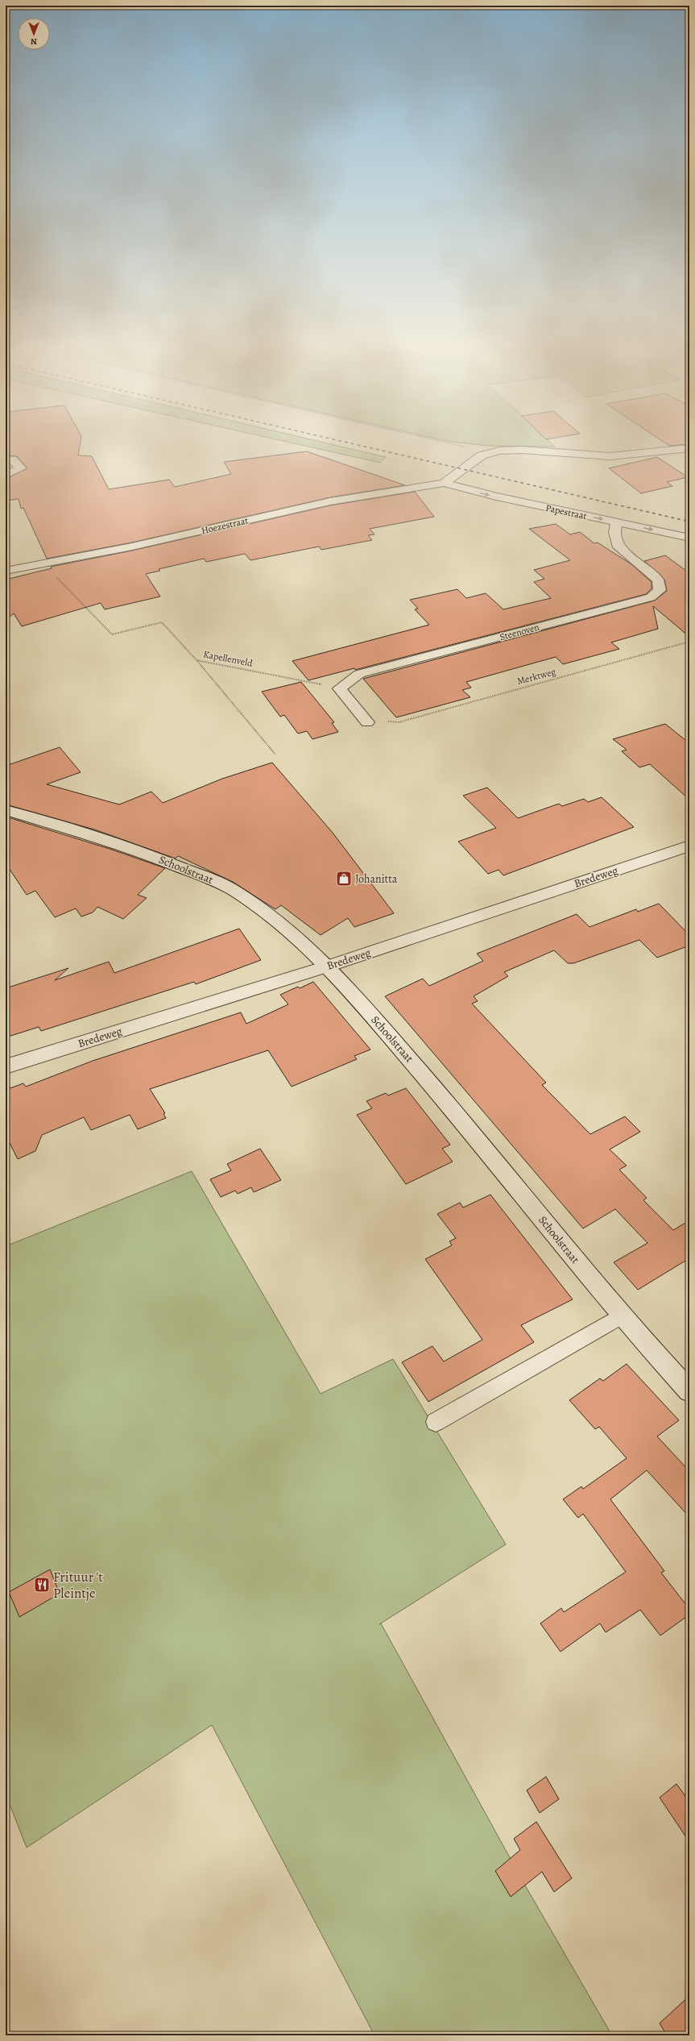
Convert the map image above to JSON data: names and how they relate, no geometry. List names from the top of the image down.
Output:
{
  "streets": {
    "street": [
      "Papestraat",
      "Hoezestraat",
      "Steenoven",
      "Schoolstraat",
      "Bredeweg"
    ],
    "path": ["Kapellenveld", "Merktweg"]
  },
  "crossings": [
    ["Papestraat", "Hoezestraat"],
    ["Papestraat", "Steenoven"],
    ["Hoezestraat", "Kapellenveld"],
    ["Steenoven", "Kapellenveld"],
    ["Schoolstraat", "Bredeweg"]
  ],
  "places": {
    "shop": ["Johanitta"],
    "restaurant": ["Frituur 't Pleintje"]
  },
  "north": "bottom"
}
